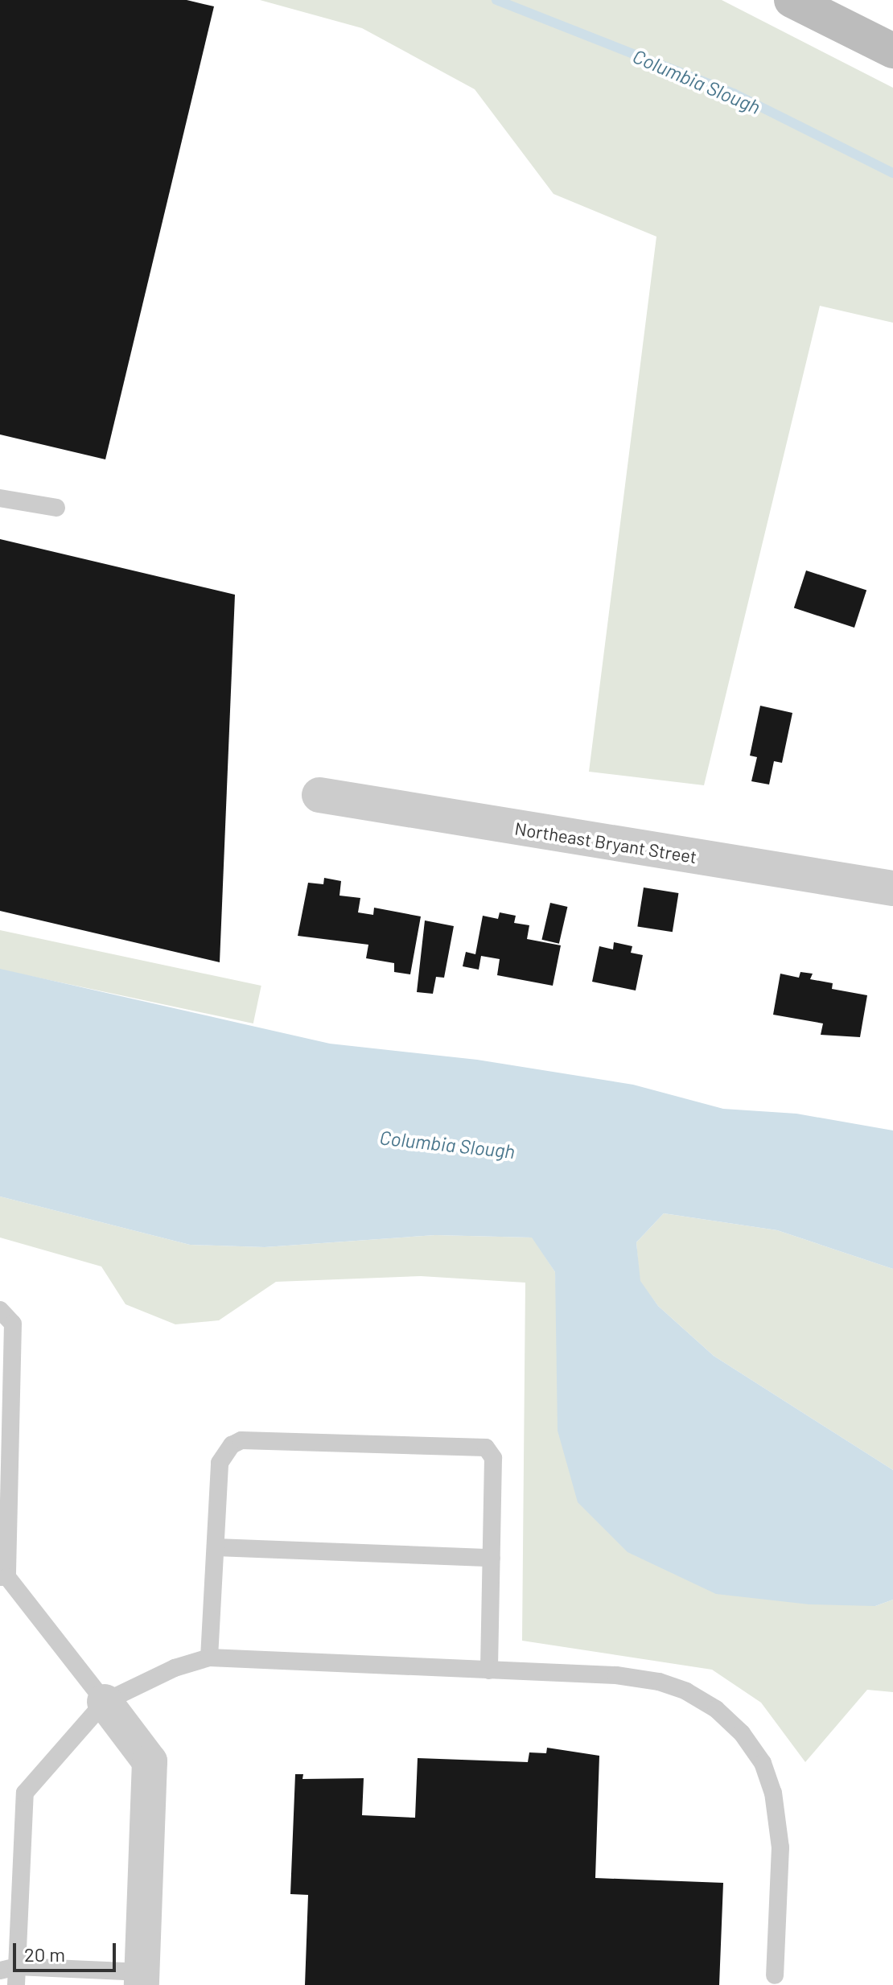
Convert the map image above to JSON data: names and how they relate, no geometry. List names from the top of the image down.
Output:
{
  "streets": {
    "street": ["Northeast Bryant Street"]
  },
  "water": ["Columbia Slough"],
  "scale_bar": "20 m"
}
